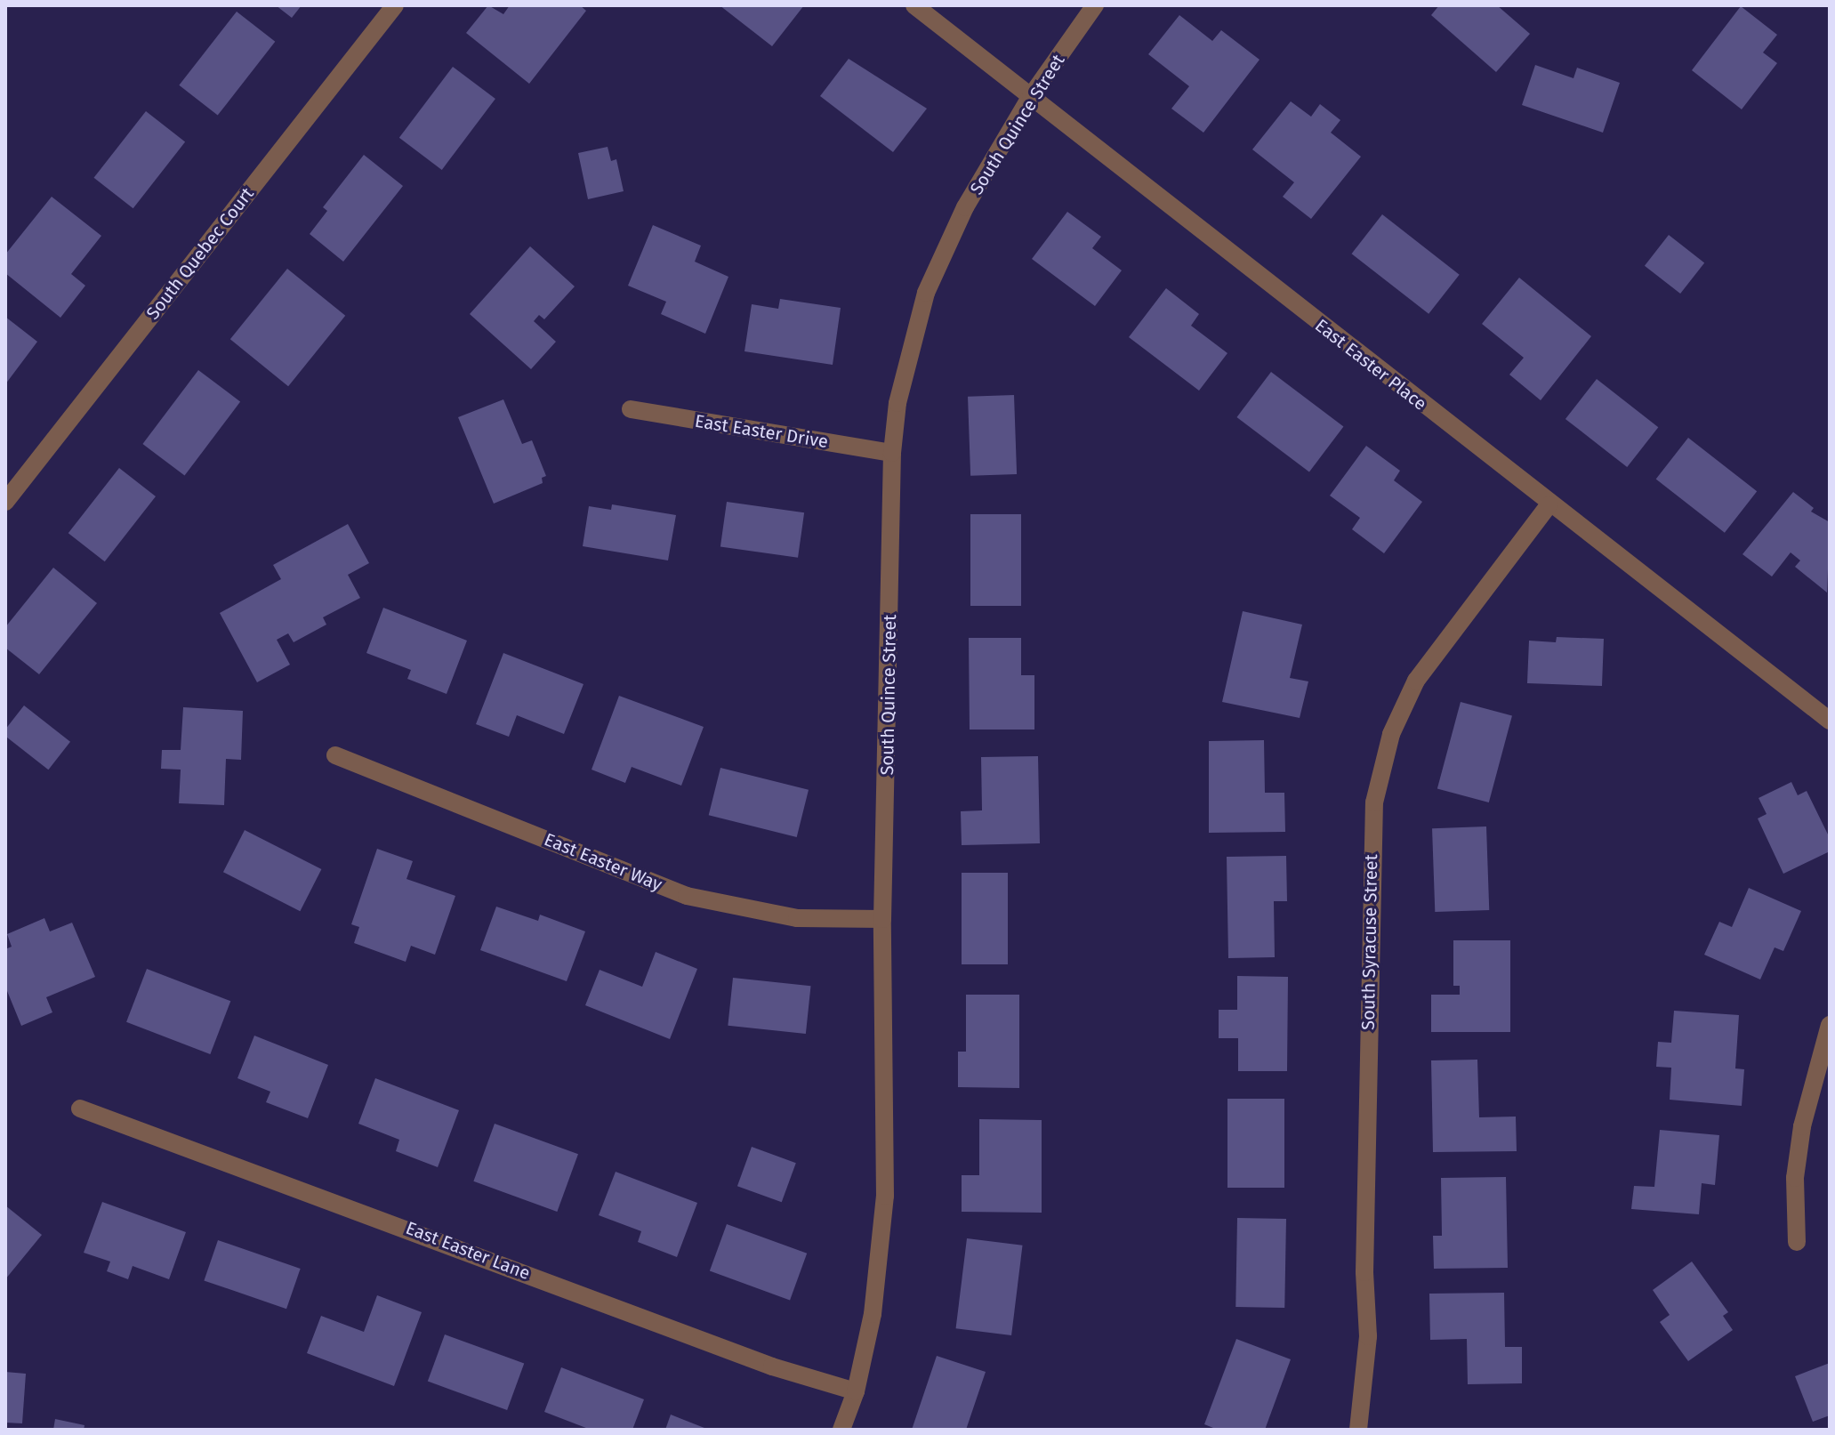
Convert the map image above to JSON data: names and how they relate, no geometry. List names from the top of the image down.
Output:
{
  "streets": {
    "street": [
      "South Quince Street",
      "South Quebec Court",
      "East Easter Place",
      "East Easter Drive",
      "East Easter Way",
      "South Syracuse Street",
      "East Easter Lane"
    ]
  },
  "crossings": [
    ["South Quince Street", "East Easter Place"],
    ["South Quince Street", "East Easter Drive"],
    ["South Quince Street", "East Easter Way"],
    ["South Quince Street", "East Easter Lane"],
    ["East Easter Place", "South Syracuse Street"]
  ]
}
